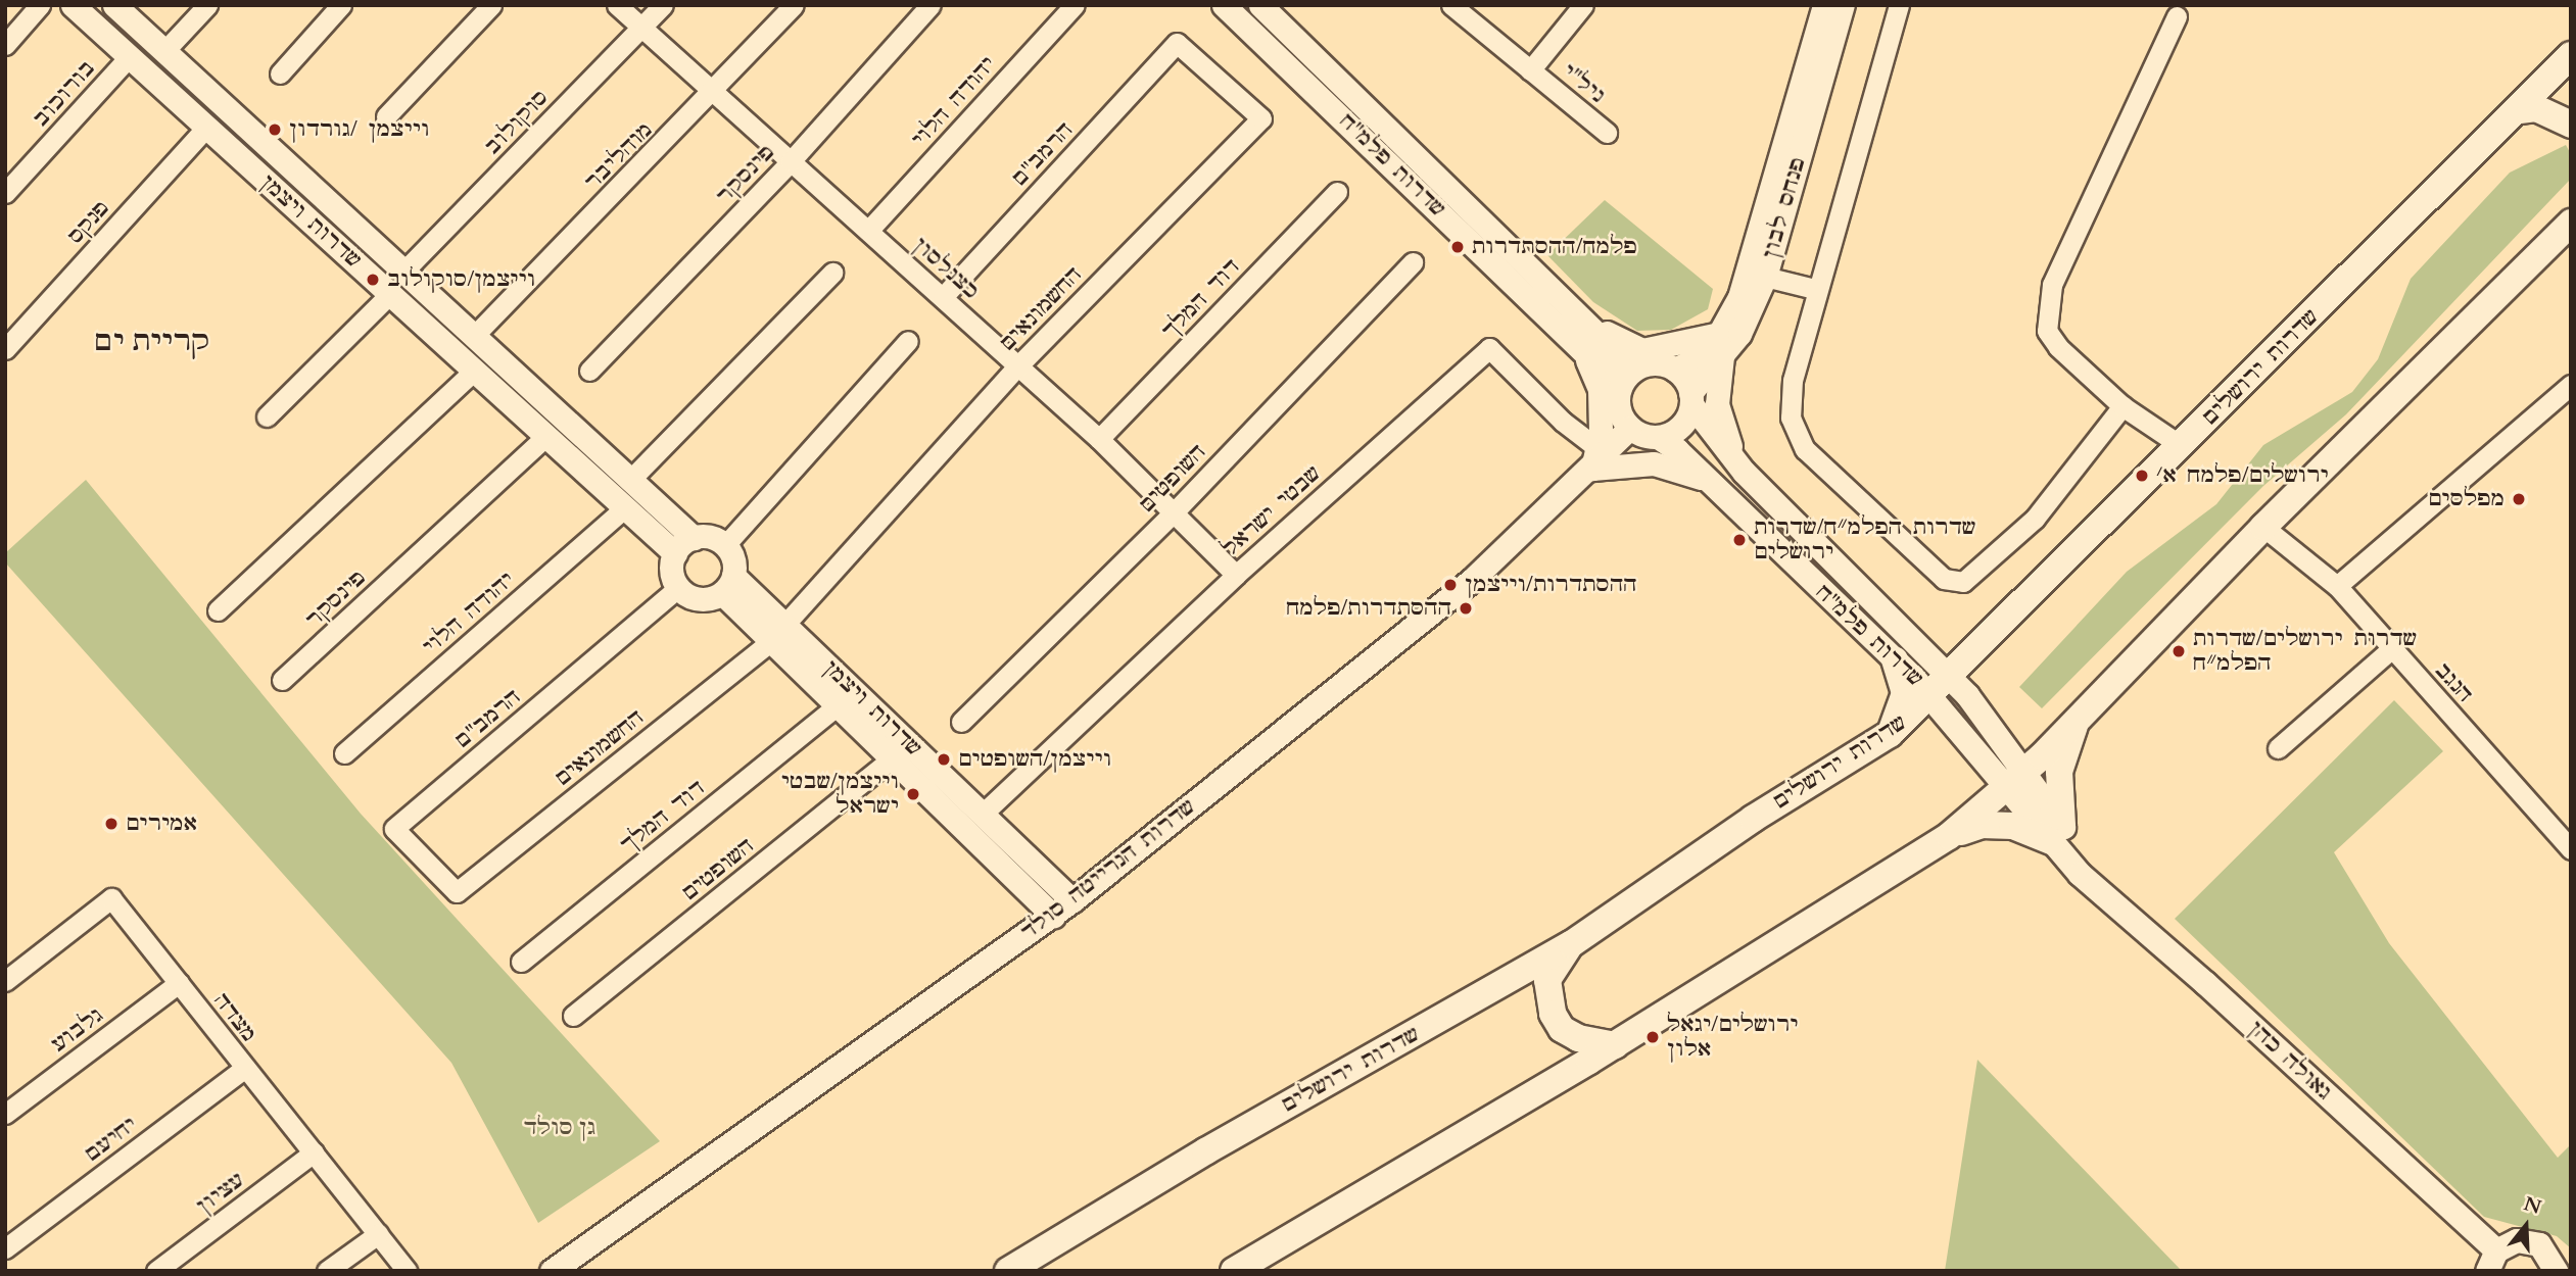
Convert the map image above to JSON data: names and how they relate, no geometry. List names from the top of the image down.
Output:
{
  "streets": {
    "main road": ["שדרות ירושלים"],
    "street": [
      "ניל\"י",
      "בורוכוב",
      "יהודה הלוי",
      "סוקולוב",
      "הרמב\"ם",
      "מוהליבר",
      "שדרות פלמ\"ח",
      "פינסקר",
      "פנחס לבון",
      "שדרות ויצמן",
      "פנקס",
      "כצנלסון",
      "דוד המלך",
      "החשמונאים",
      "השופטים",
      "שבטי ישראל",
      "הנגב",
      "שדרות הנרייטה סולד",
      "מצדה",
      "גלבוע",
      "גאולה כהן",
      "יחיעם",
      "עציון"
    ]
  },
  "crossings": [
    ["בורוכוב", "שדרות ויצמן"],
    ["יהודה הלוי", "שדרות ויצמן"],
    ["יהודה הלוי", "כצנלסון"],
    ["סוקולוב", "שדרות ויצמן"],
    ["סוקולוב", "כצנלסון"],
    ["הרמב\"ם", "שדרות ויצמן"],
    ["הרמב\"ם", "כצנלסון"],
    ["הרמב\"ם", "החשמונאים"],
    ["מוהליבר", "שדרות ויצמן"],
    ["מוהליבר", "כצנלסון"],
    ["שדרות פלמ\"ח", "פנחס לבון"],
    ["שדרות פלמ\"ח", "שדרות ירושלים"],
    ["שדרות פלמ\"ח", "שדרות הנרייטה סולד"],
    ["שדרות פלמ\"ח", "גאולה כהן"],
    ["פינסקר", "שדרות ויצמן"],
    ["פינסקר", "כצנלסון"],
    ["פנחס לבון", "שדרות הנרייטה סולד"],
    ["שדרות ויצמן", "פנקס"],
    ["שדרות ויצמן", "דוד המלך"],
    ["שדרות ויצמן", "החשמונאים"],
    ["שדרות ויצמן", "השופטים"],
    ["שדרות ויצמן", "שבטי ישראל"],
    ["שדרות ויצמן", "שדרות הנרייטה סולד"],
    ["כצנלסון", "דוד המלך"],
    ["כצנלסון", "החשמונאים"],
    ["כצנלסון", "השופטים"],
    ["כצנלסון", "שבטי ישראל"],
    ["שבטי ישראל", "שדרות הנרייטה סולד"],
    ["מצדה", "גלבוע"],
    ["מצדה", "יחיעם"],
    ["מצדה", "עציון"]
  ],
  "districts": ["קריית ים"],
  "parks": ["גן סולד"],
  "places": [
    "וייצמן /גורדון",
    "פלמח/ההסתדרות",
    "וייצמן/סוקולוב",
    "ירושלים/פלמח א׳",
    "מפלסים",
    "שדרות הפלמ״ח/שדרות ירושלים",
    "ההסתדרות/וייצמן",
    "ההסתדרות/פלמח",
    "שדרות ירושלים/שדרות הפלמ״ח",
    "וייצמן/השופטים",
    "וייצמן/שבטי ישראל",
    "אמירים",
    "ירושלים/יגאל אלון"
  ],
  "north": "top"
}
